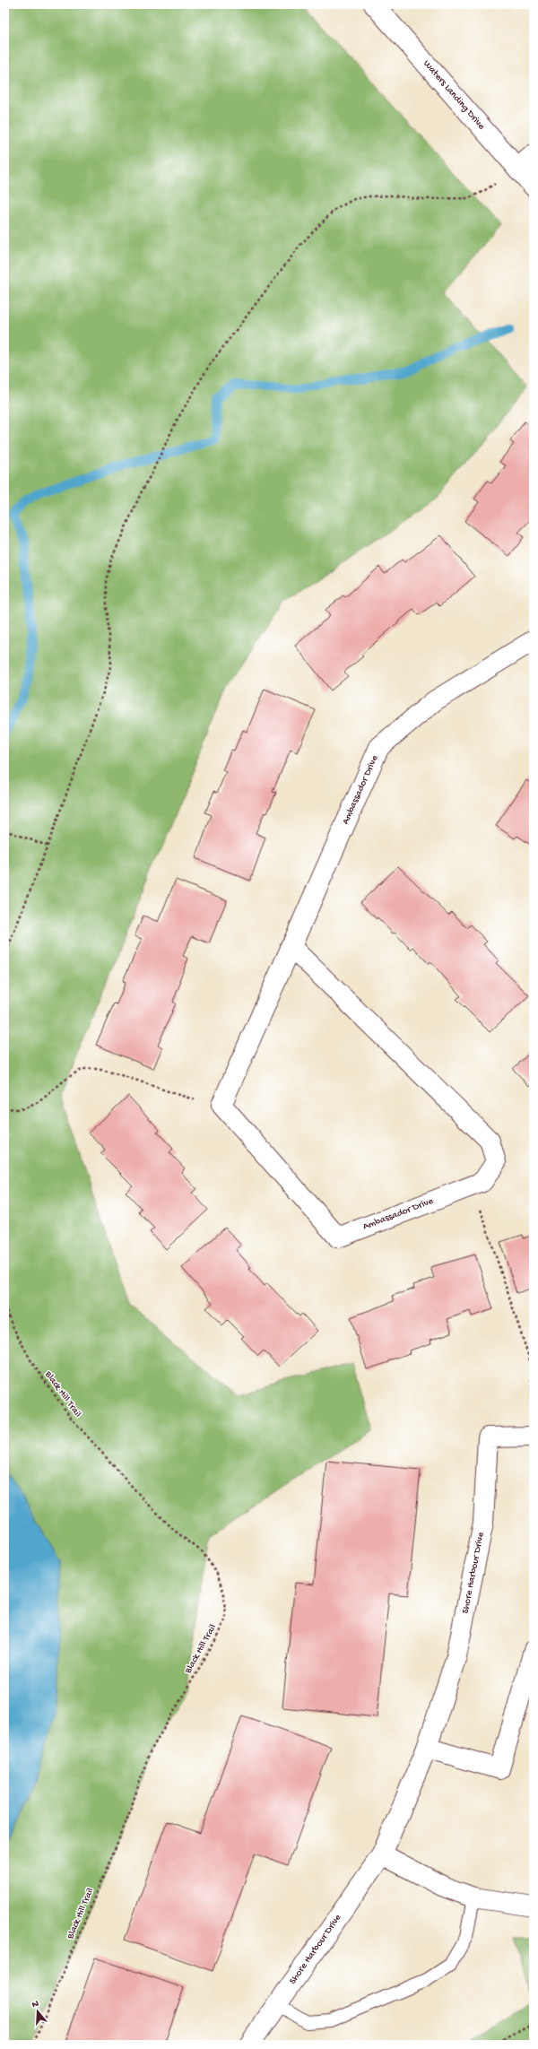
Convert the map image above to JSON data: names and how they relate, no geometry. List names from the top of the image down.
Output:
{
  "streets": {
    "street": ["Waters Landing Drive", "Ambassador Drive", "Shore Harbour Drive"],
    "path": ["Black Hill Trail"]
  },
  "north": "top"
}
